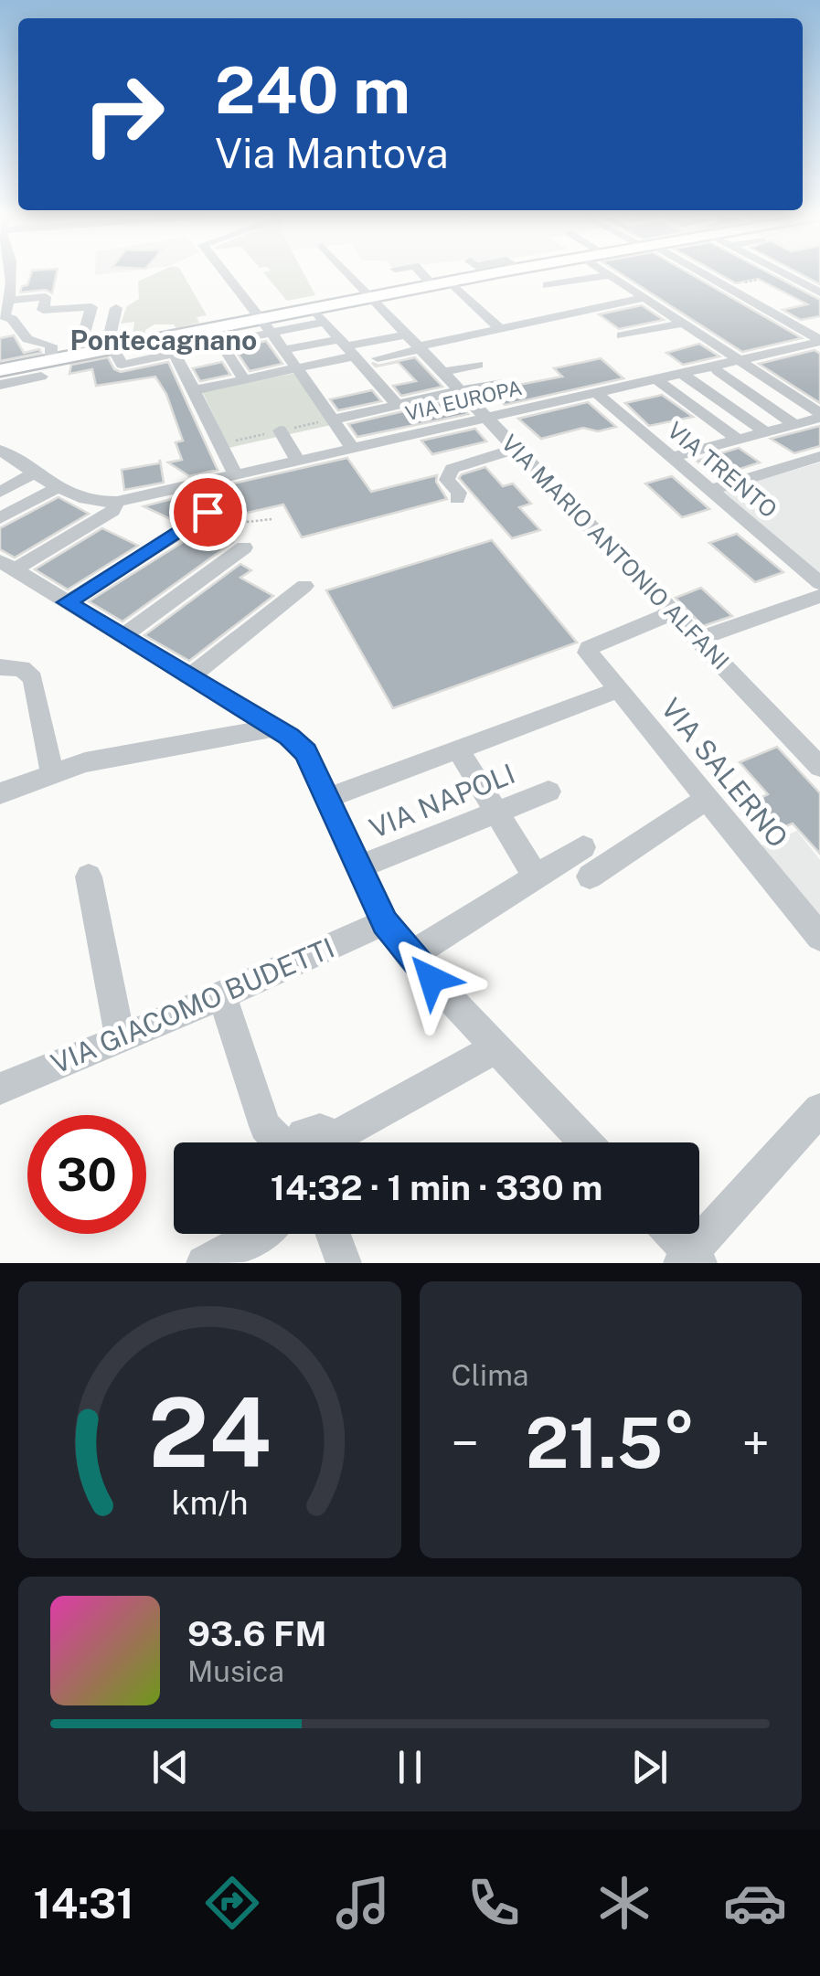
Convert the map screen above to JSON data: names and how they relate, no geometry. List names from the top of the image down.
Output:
{
  "streets": {
    "street": [
      "VIA EUROPA",
      "VIA TRENTO",
      "VIA MARIO ANTONIO ALFANI",
      "VIA SALERNO",
      "VIA NAPOLI",
      "VIA GIACOMO BUDETTI"
    ]
  },
  "crossings": [
    ["VIA EUROPA", "VIA TRENTO"],
    ["VIA EUROPA", "VIA MARIO ANTONIO ALFANI"],
    ["VIA MARIO ANTONIO ALFANI", "VIA SALERNO"]
  ],
  "districts": ["Pontecagnano"],
  "page": {
    "turn": ["240 m", "Via Mantova"],
    "limit": "30",
    "trip": "14:32 · 1 min · 330 m",
    "tile": "Clima",
    "heat": ["−", "21.5°", "+"],
    "song": ["93.6 FM", "Musica"],
    "tabs": "14:31",
    "gauge": ["24", "km/h"]
  }
}
